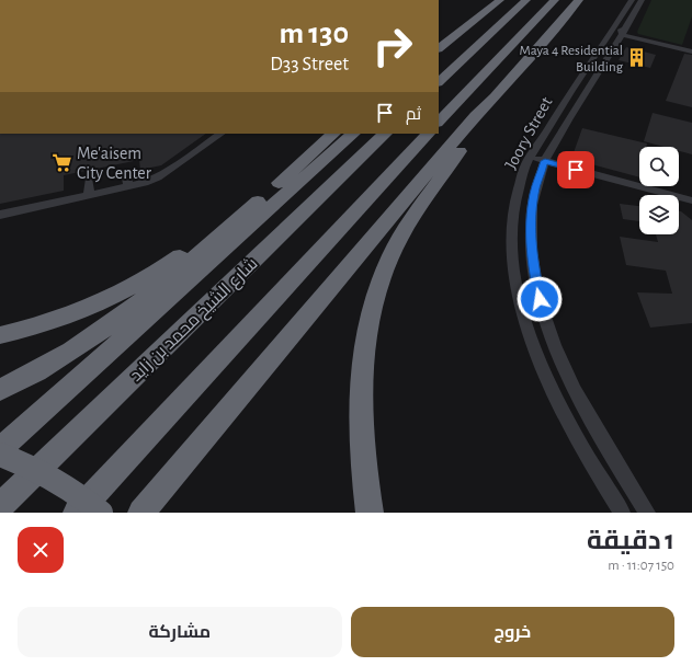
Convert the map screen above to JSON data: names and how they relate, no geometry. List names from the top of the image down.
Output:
{
  "streets": {
    "highway": ["شارع الشيخ محمد بن زايد"],
    "street": ["Joory Street"]
  },
  "places": {
    "building": ["Maya 4 Residential Building"],
    "supermarket": ["Me'aisem City Center"]
  },
  "page": {
    "turn": ["130 m", "D33 Street"],
    "then": "ثم",
    "heading": ["1 دقيقة", "150 m · 11:07"],
    "buttons": ["خروج", "مشاركة"]
  }
}
